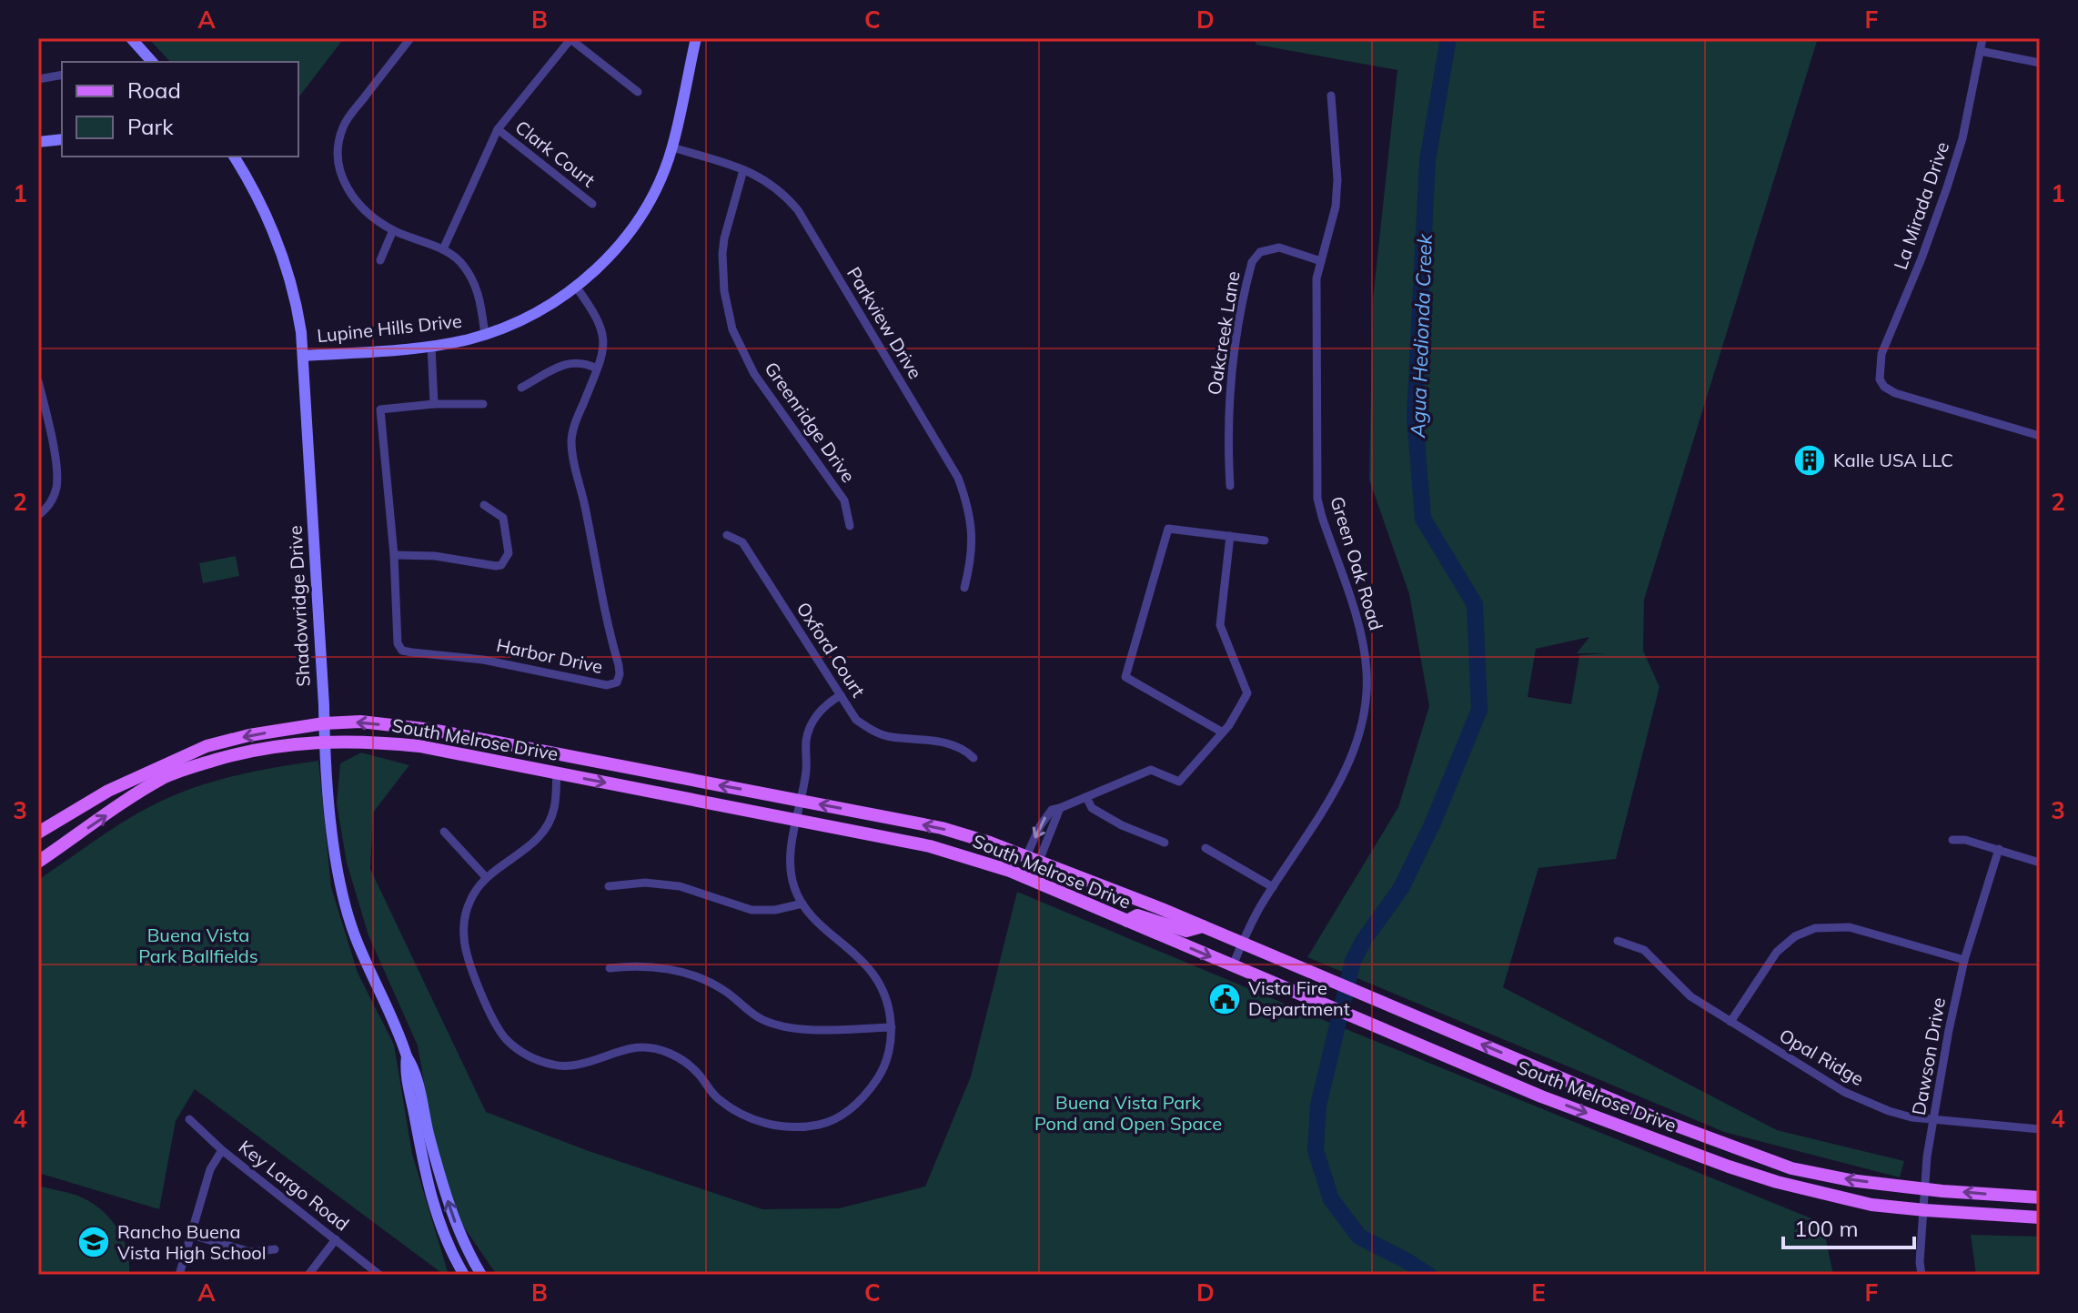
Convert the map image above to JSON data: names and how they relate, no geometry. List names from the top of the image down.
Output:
{
  "streets": {
    "main road": ["South Melrose Drive"],
    "street": [
      "Clark Court",
      "La Mirada Drive",
      "Parkview Drive",
      "Lupine Hills Drive",
      "Oakcreek Lane",
      "Greenridge Drive",
      "Green Oak Road",
      "Shadowridge Drive",
      "Oxford Court",
      "Harbor Drive",
      "Dawson Drive",
      "Opal Ridge",
      "Key Largo Road"
    ]
  },
  "crossings": [
    ["Parkview Drive", "Lupine Hills Drive"],
    ["Parkview Drive", "Greenridge Drive"],
    ["Lupine Hills Drive", "Shadowridge Drive"],
    ["Lupine Hills Drive", "Harbor Drive"],
    ["Oakcreek Lane", "Green Oak Road"],
    ["Green Oak Road", "South Melrose Drive"],
    ["Shadowridge Drive", "South Melrose Drive"],
    ["South Melrose Drive", "Dawson Drive"],
    ["Dawson Drive", "Opal Ridge"]
  ],
  "water": ["Agua Hedionda Creek"],
  "parks": ["Buena Vista Park Ballfields", "Buena Vista Park Pond and Open Space"],
  "places": {
    "building": ["Kalle USA LLC"],
    "public building": ["Vista Fire Department"],
    "school or university": ["Rancho Buena Vista High School"]
  },
  "legend": ["Road", "Park"],
  "scale_bar": "100 m",
  "grid": {
    "columns": [
      "A",
      "B",
      "C",
      "D",
      "E",
      "F"
    ],
    "rows": [
      "1",
      "2",
      "3",
      "4"
    ]
  }
}
